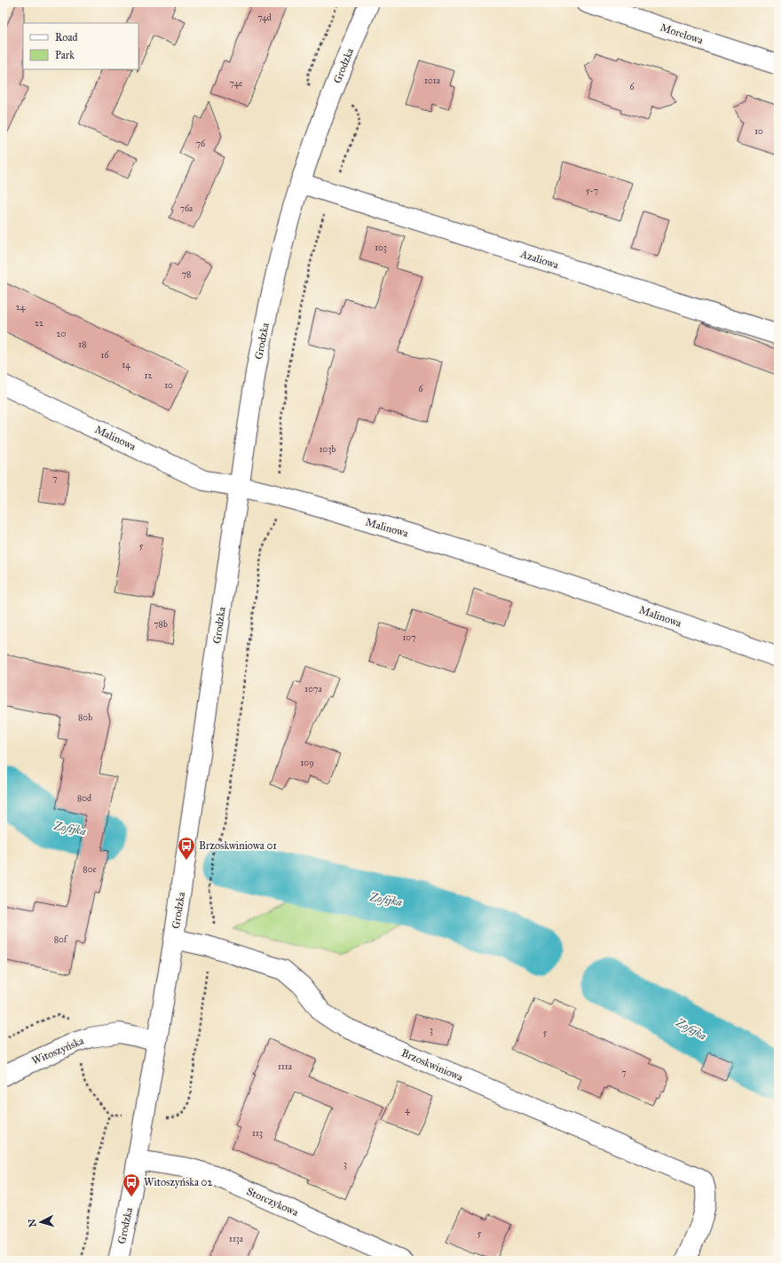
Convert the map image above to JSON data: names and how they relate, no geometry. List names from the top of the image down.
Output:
{
  "streets": {
    "street": [
      "Morelowa",
      "Grodzka",
      "Azaliowa",
      "Malinowa",
      "Witoszyńska",
      "Brzoskwiniowa",
      "Storczykowa"
    ]
  },
  "crossings": [
    ["Grodzka", "Azaliowa"],
    ["Grodzka", "Malinowa"],
    ["Grodzka", "Witoszyńska"],
    ["Grodzka", "Brzoskwiniowa"],
    ["Grodzka", "Storczykowa"]
  ],
  "water": ["Zofijka"],
  "places": {
    "bus stop": ["Brzoskwiniowa 01", "Witoszyńska 02"]
  },
  "house_numbers": [
    "74d",
    "101a",
    "74e",
    "6",
    "10",
    "76",
    "5-7",
    "76a",
    "103",
    "78",
    "24",
    "22",
    "20",
    "18",
    "16",
    "14",
    "12",
    "10",
    "6",
    "103b",
    "7",
    "5",
    "78b",
    "107",
    "107a",
    "80b",
    "109",
    "80d",
    "80e",
    "80f",
    "3",
    "5",
    "111a",
    "7",
    "4",
    "113",
    "3",
    "5",
    "113a"
  ],
  "legend": ["Road", "Park"],
  "north": "left"
}
